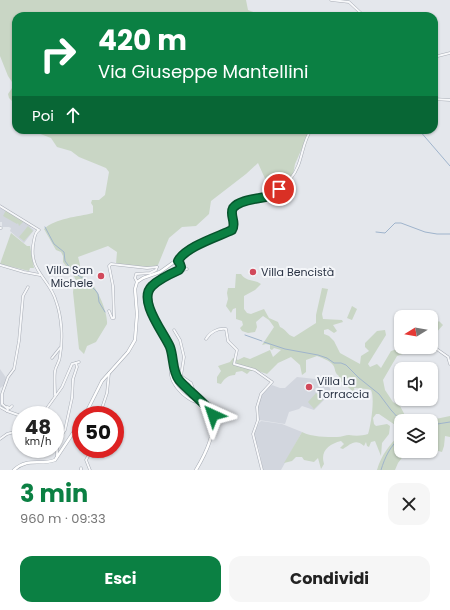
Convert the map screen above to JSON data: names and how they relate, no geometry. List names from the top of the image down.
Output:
{
  "places": ["Villa Bencistà", "Villa San Michele", "Villa La Torraccia"],
  "north": "left",
  "page": {
    "turn": ["420 m", "Via Giuseppe Mantellini"],
    "then": "Poi",
    "speed": "48 km/h",
    "limit": "50",
    "heading": ["3 min", "960 m · 09:33"],
    "buttons": ["Esci", "Condividi"]
  }
}
